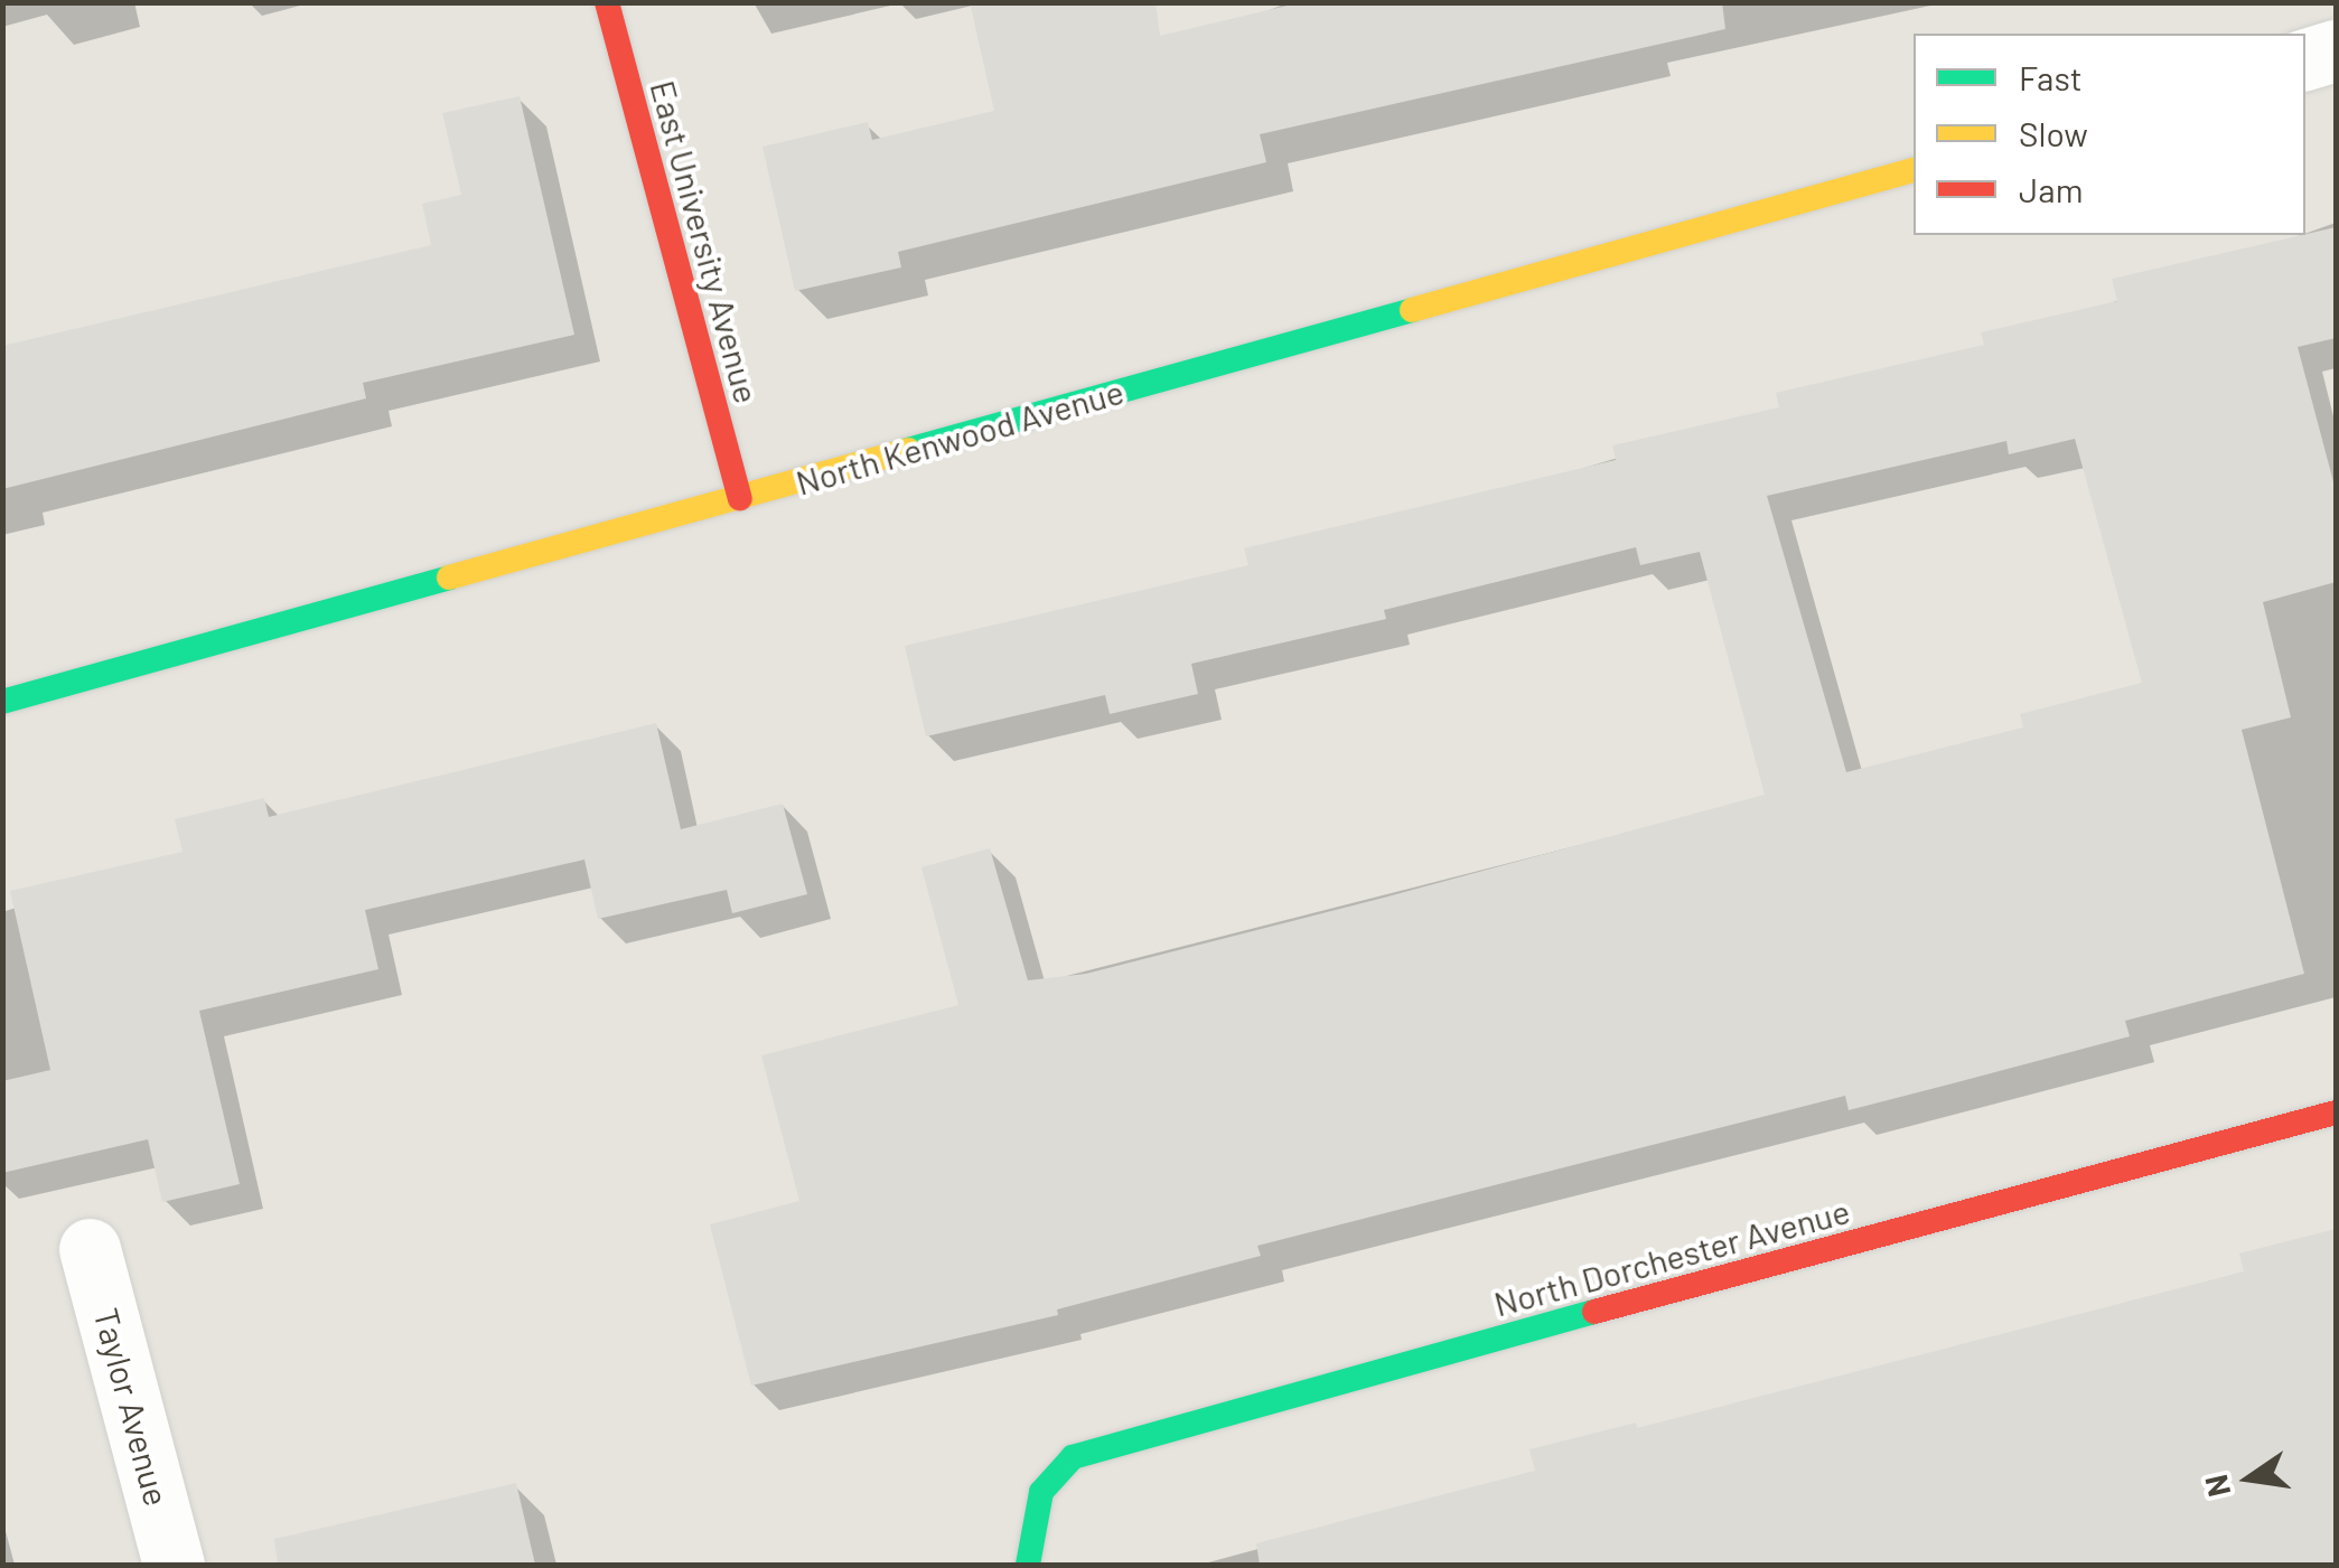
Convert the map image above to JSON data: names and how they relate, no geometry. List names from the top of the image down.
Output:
{
  "streets": {
    "street": [
      "East University Avenue",
      "North Kenwood Avenue",
      "North Dorchester Avenue",
      "Taylor Avenue"
    ]
  },
  "crossings": [
    ["East University Avenue", "North Kenwood Avenue"]
  ],
  "legend": ["Fast", "Slow", "Jam"],
  "north": "left"
}
